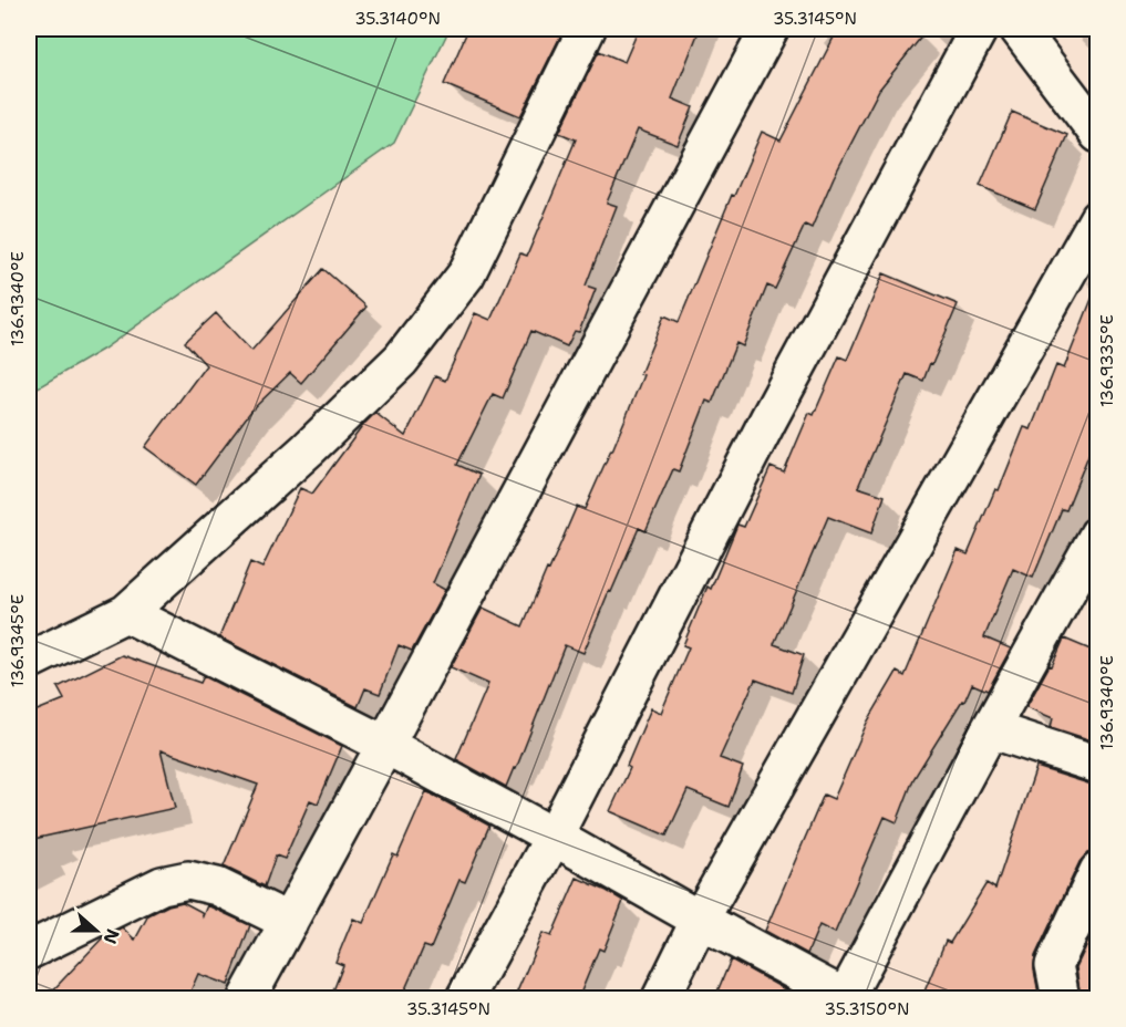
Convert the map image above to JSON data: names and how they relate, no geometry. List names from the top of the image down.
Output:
{
  "north": "right",
  "coordinates": [
    "35.3140°N",
    "35.3145°N",
    "136.9340°E",
    "136.9335°E",
    "136.9345°E",
    "35.3150°N"
  ]
}
